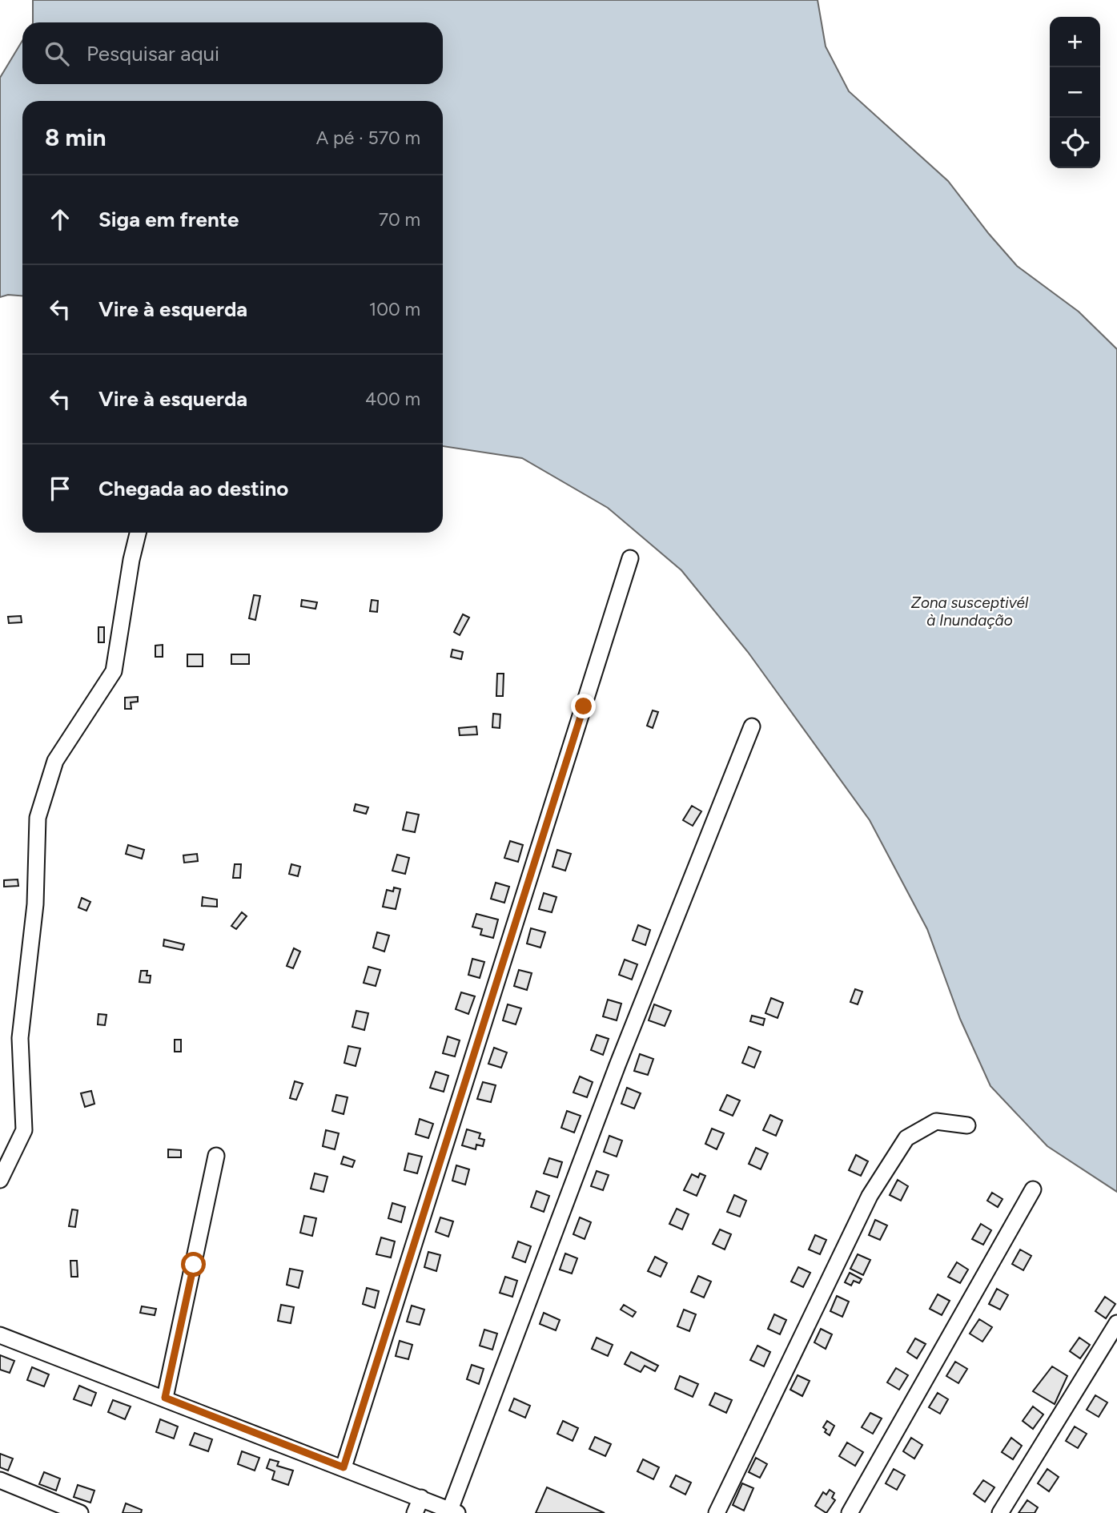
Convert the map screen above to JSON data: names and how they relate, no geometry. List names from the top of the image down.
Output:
{
  "water": ["Zona susceptivél à Inundação"],
  "page": {
    "map_buttons": ["+", "−"],
    "search": "Pesquisar aqui",
    "heading": ["8 min", "A pé · 570 m"],
    "list": [
      ["Siga em frente", "70 m"],
      ["Vire à esquerda", "100 m"],
      ["Vire à esquerda", "400 m"],
      "Chegada ao destino"
    ]
  }
}
